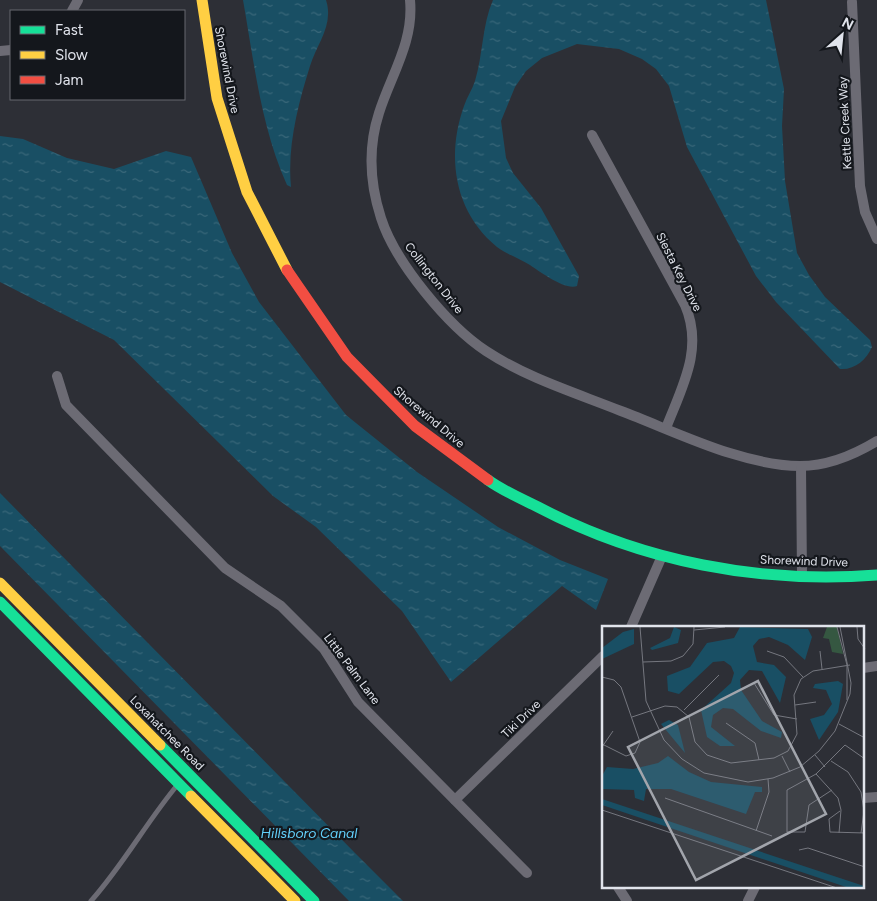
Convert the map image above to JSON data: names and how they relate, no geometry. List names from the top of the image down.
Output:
{
  "streets": {
    "street": [
      "Shorewind Drive",
      "Kettle Creek Way",
      "Siesta Key Drive",
      "Collington Drive",
      "Little Palm Lane",
      "Tiki Drive",
      "Loxahatchee Road"
    ]
  },
  "crossings": [
    ["Siesta Key Drive", "Collington Drive"],
    ["Little Palm Lane", "Tiki Drive"]
  ],
  "water": ["Hillsboro Canal"],
  "legend": ["Fast", "Slow", "Jam"],
  "north": "top right"
}
